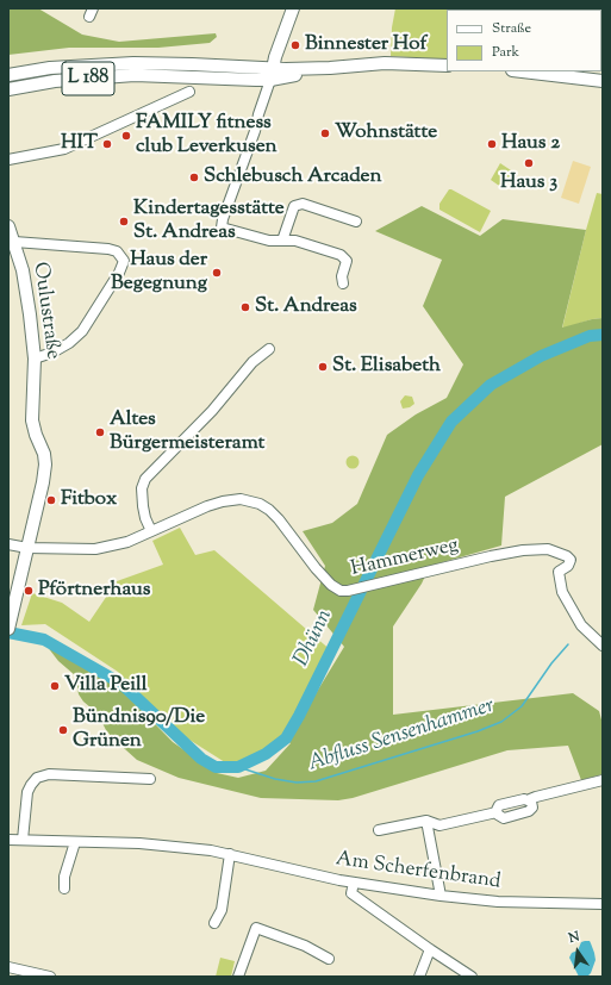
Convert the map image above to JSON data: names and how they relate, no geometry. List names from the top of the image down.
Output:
{
  "streets": {
    "main road": ["L 188", "Oulustraße"],
    "street": ["Hammerweg", "Am Scherfenbrand"]
  },
  "crossings": [
    ["Oulustraße", "Hammerweg"]
  ],
  "water": ["Dhünn", "Abfluss Sensenhammer"],
  "places": [
    "Binnester Hof",
    "Wohnstätte",
    "FAMILY fitness club Leverkusen",
    "HIT",
    "Haus 2",
    "Haus 3",
    "Schlebusch Arcaden",
    "Kindertagesstätte St. Andreas",
    "Haus der Begegnung",
    "St. Andreas",
    "St. Elisabeth",
    "Altes Bürgermeisteramt",
    "Fitbox",
    "Pförtnerhaus",
    "Villa Peill",
    "Bündnis90/Die Grünen"
  ],
  "legend": ["Straße", "Park"],
  "north": "top"
}
